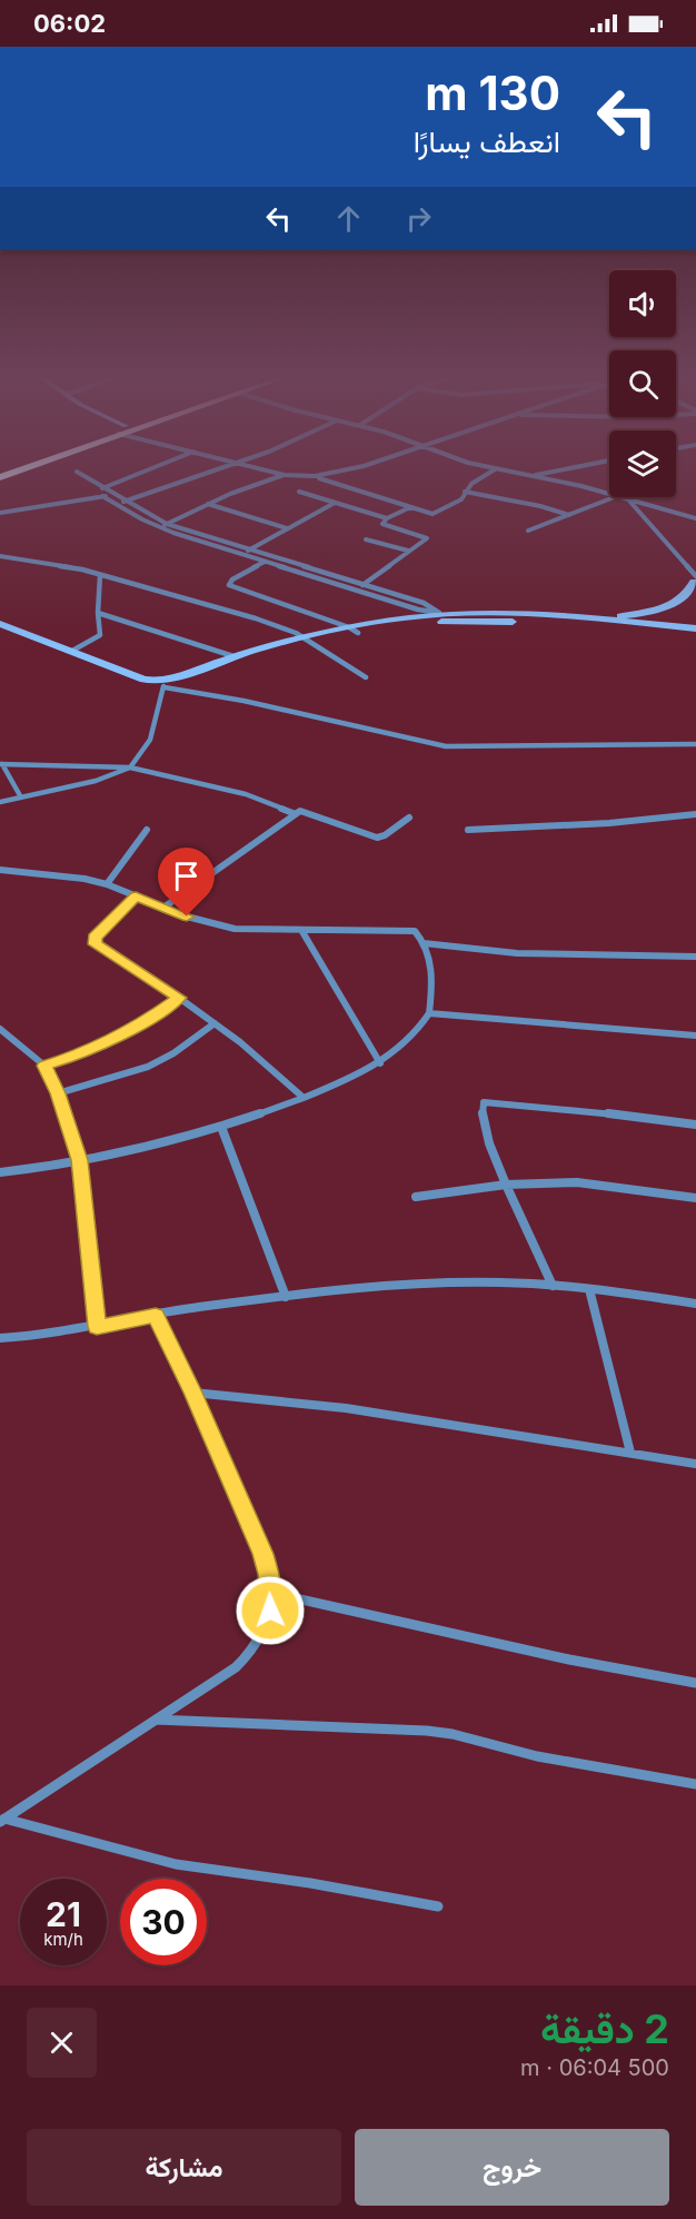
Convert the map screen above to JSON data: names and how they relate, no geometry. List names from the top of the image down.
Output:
{
  "page": {
    "status": "06:02",
    "turn": ["130 m", "انعطف يسارًا"],
    "speed": "21 km/h",
    "limit": "30",
    "heading": ["2 دقيقة", "500 m · 06:04"],
    "buttons": ["خروج", "مشاركة"]
  }
}
